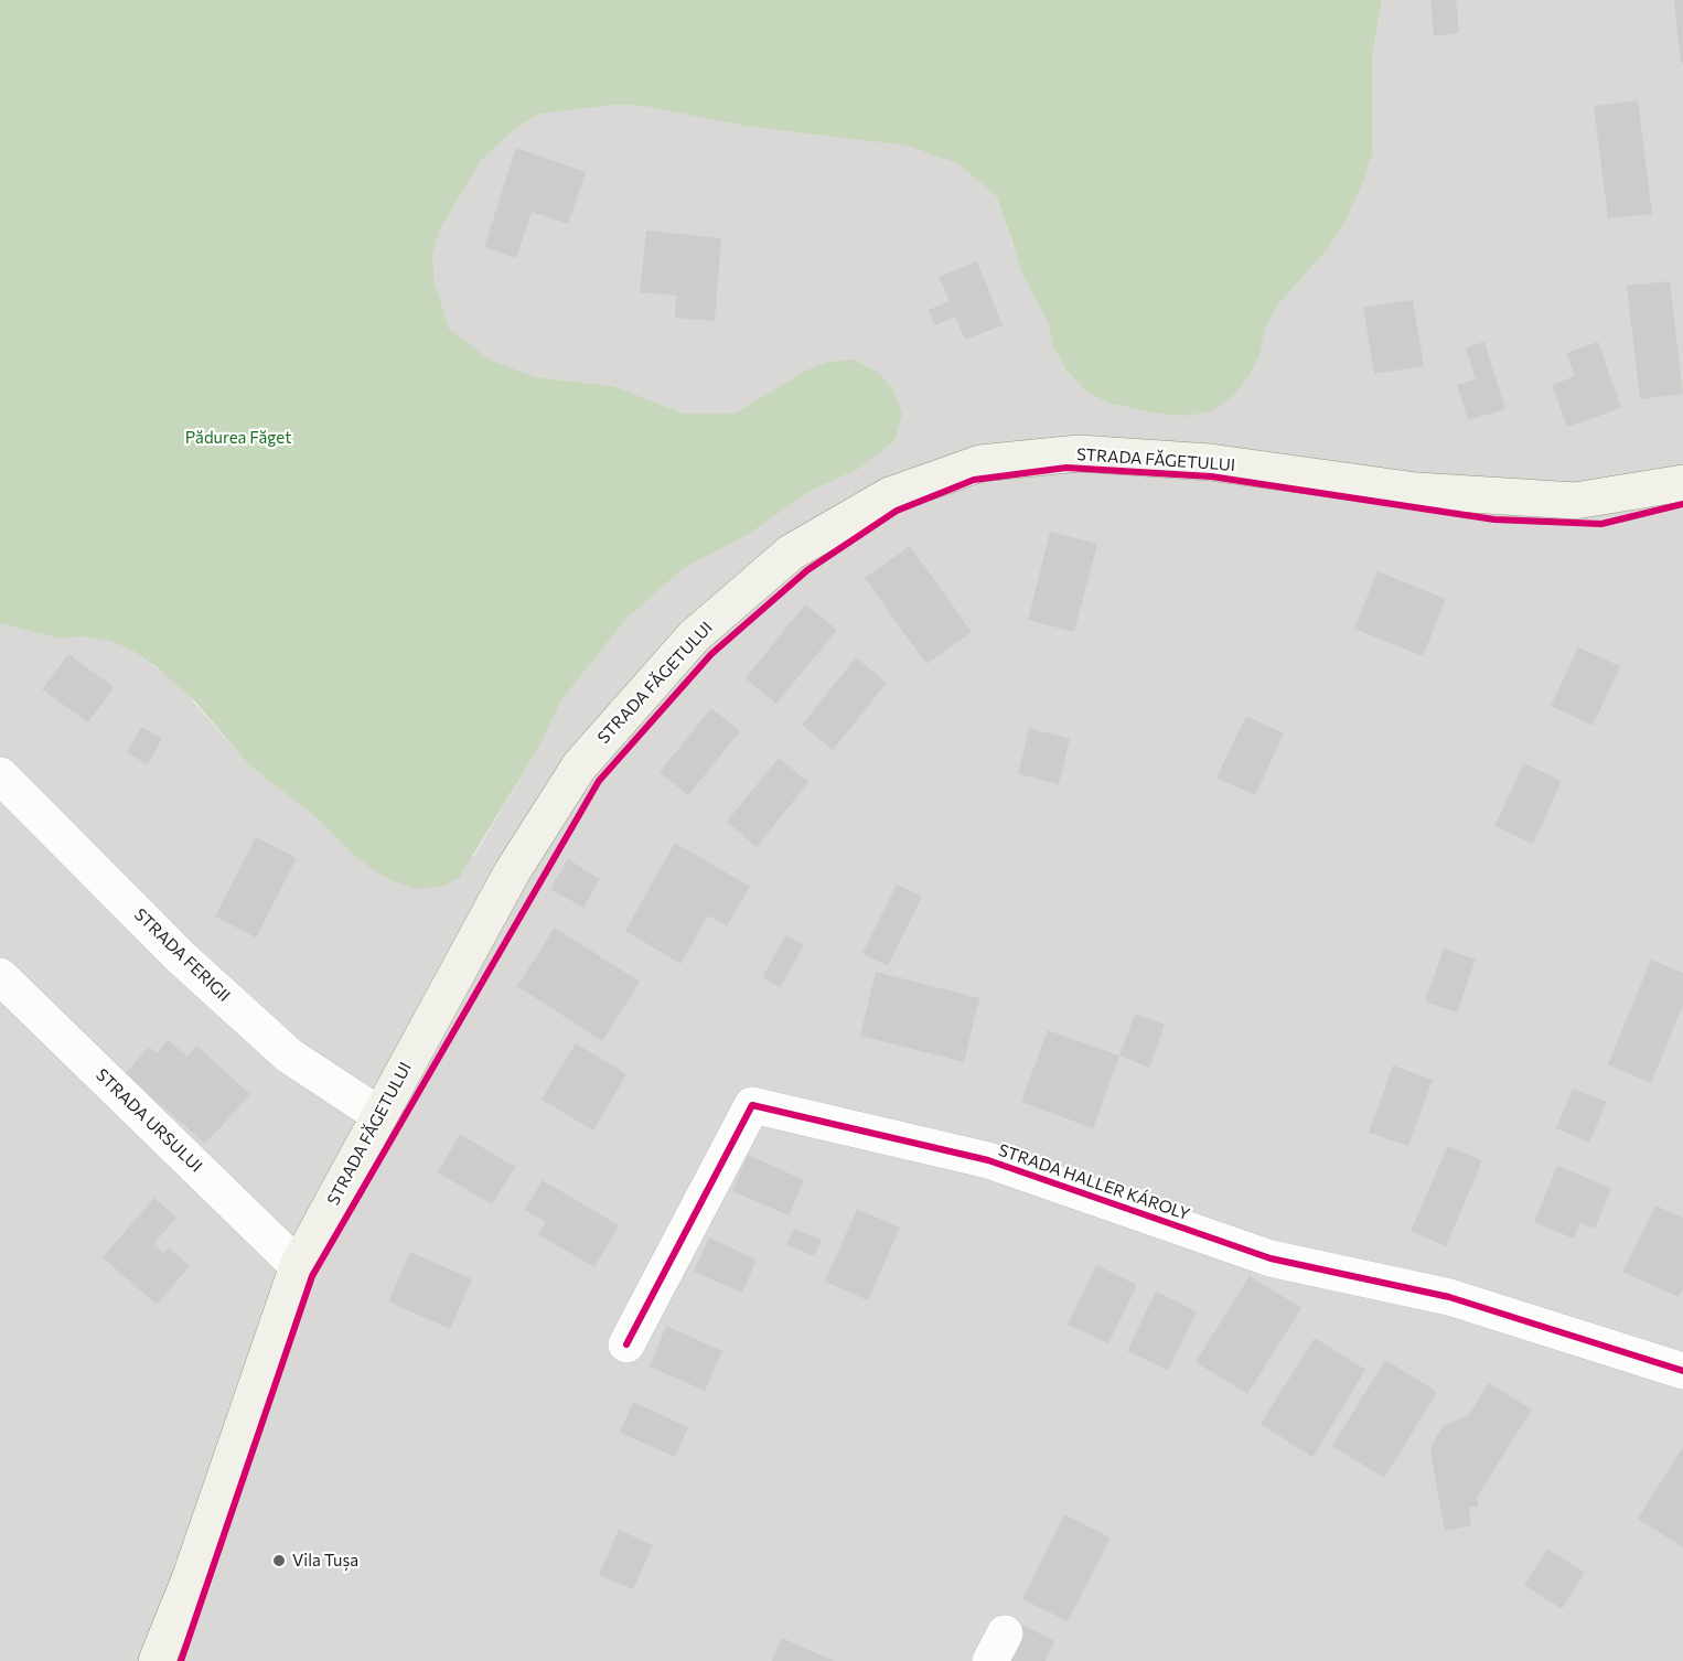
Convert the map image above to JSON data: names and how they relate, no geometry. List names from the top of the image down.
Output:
{
  "streets": {
    "main road": ["STRADA FĂGETULUI"],
    "street": ["STRADA FERIGII", "STRADA URSULUI", "STRADA HALLER KÁROLY"]
  },
  "crossings": [
    ["STRADA FĂGETULUI", "STRADA FERIGII"],
    ["STRADA FĂGETULUI", "STRADA URSULUI"]
  ],
  "parks": ["Pădurea Făget"],
  "places": ["Vila Tușa"]
}
